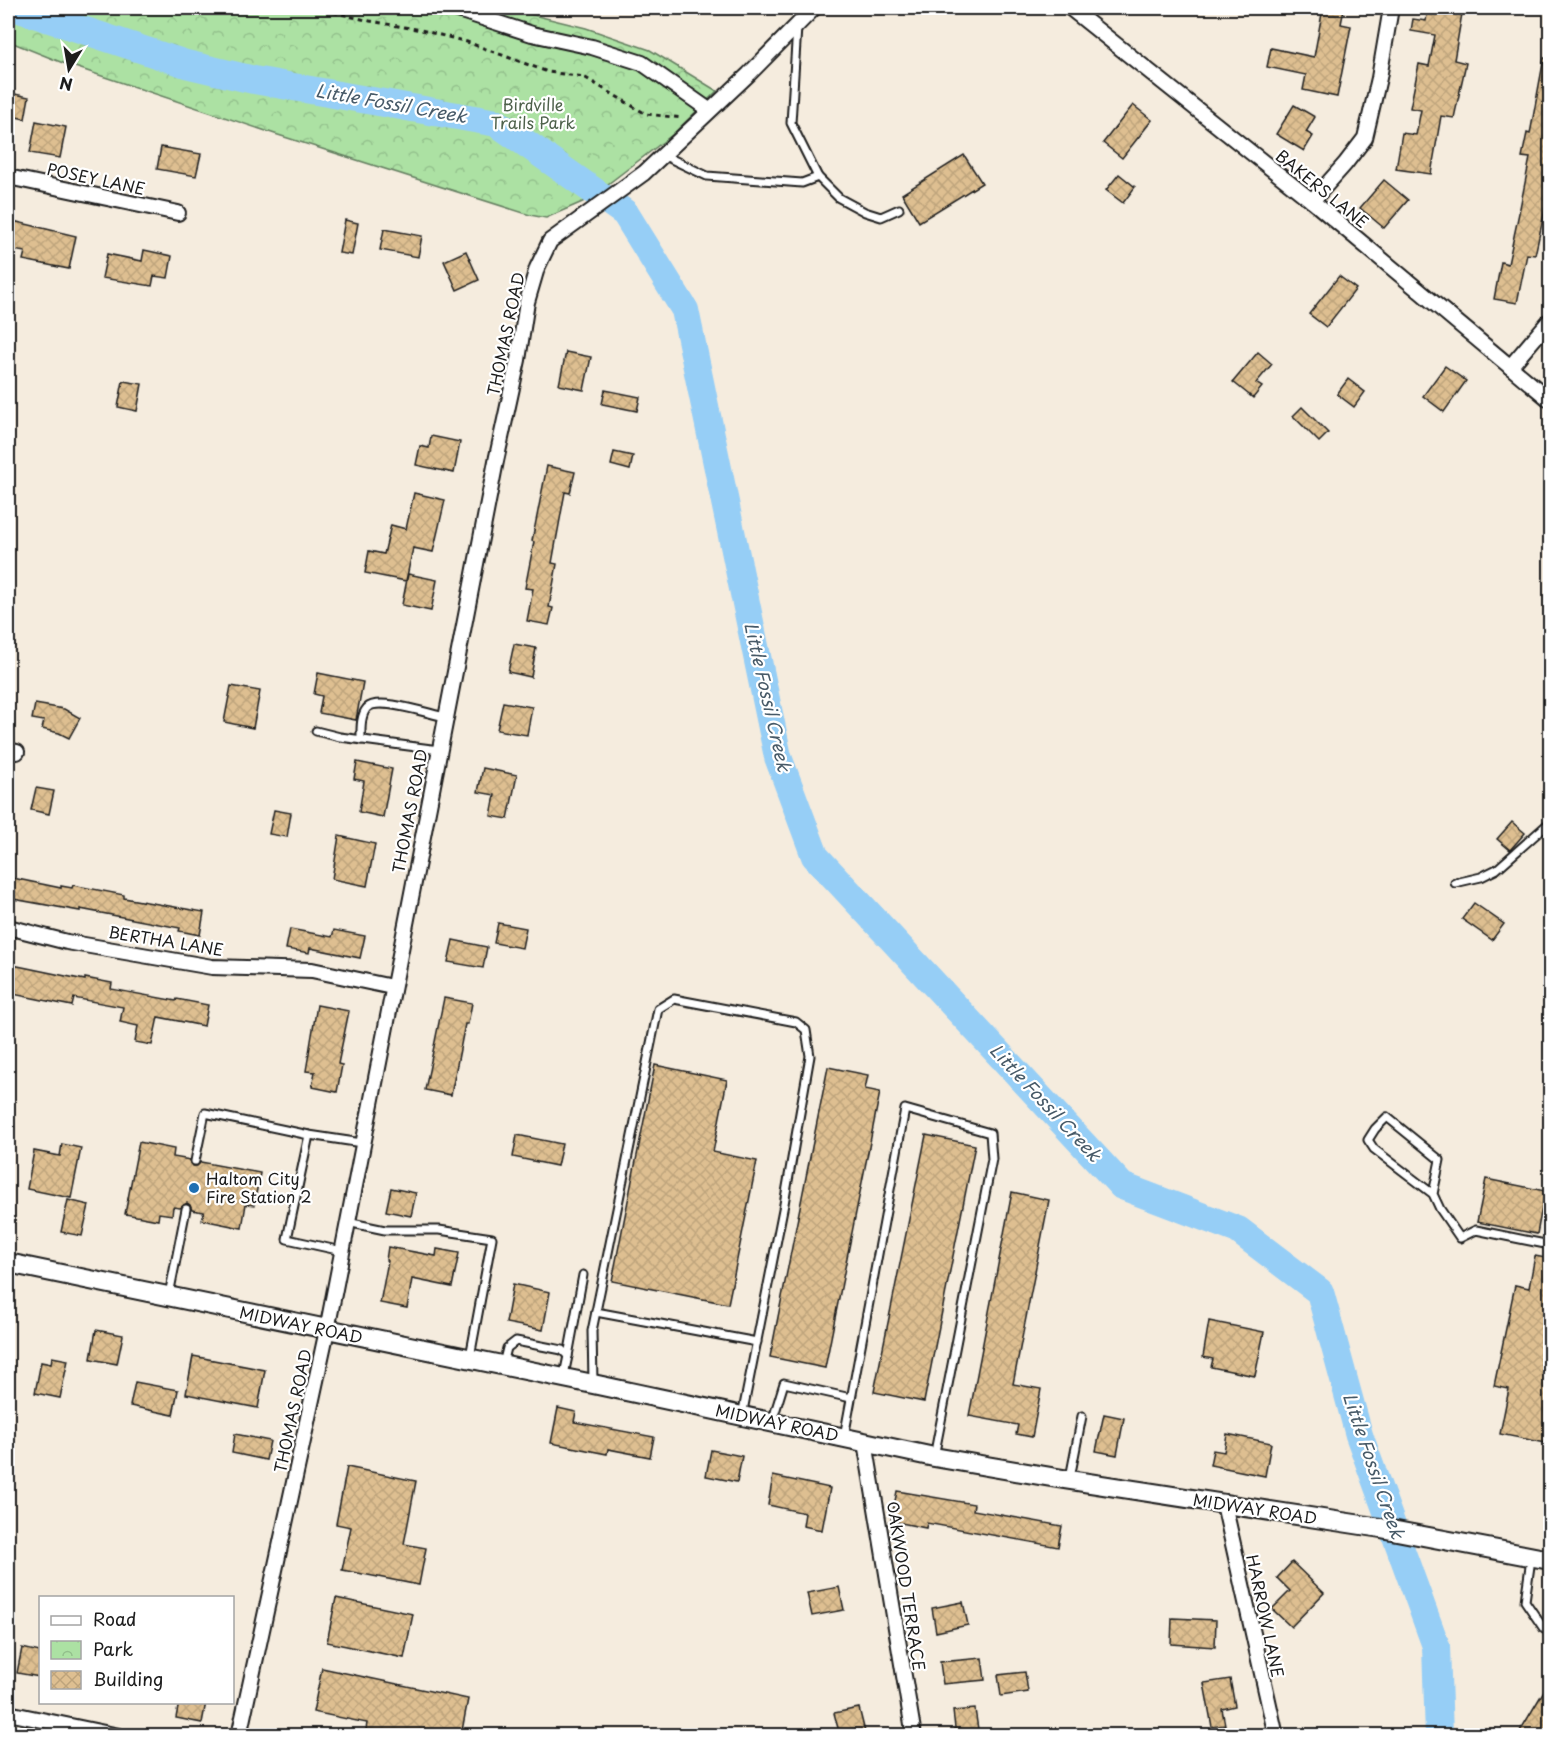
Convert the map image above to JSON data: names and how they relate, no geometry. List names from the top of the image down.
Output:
{
  "streets": {
    "main road": ["MIDWAY ROAD"],
    "street": [
      "POSEY LANE",
      "BAKERS LANE",
      "THOMAS ROAD",
      "BERTHA LANE",
      "OAKWOOD TERRACE",
      "HARROW LANE"
    ]
  },
  "crossings": [
    ["THOMAS ROAD", "BERTHA LANE"],
    ["THOMAS ROAD", "MIDWAY ROAD"],
    ["MIDWAY ROAD", "OAKWOOD TERRACE"],
    ["MIDWAY ROAD", "HARROW LANE"]
  ],
  "water": ["Little Fossil Creek"],
  "parks": ["Birdville Trails Park"],
  "places": ["Haltom City Fire Station 2"],
  "legend": ["Road", "Park", "Building"],
  "north": "bottom"
}
